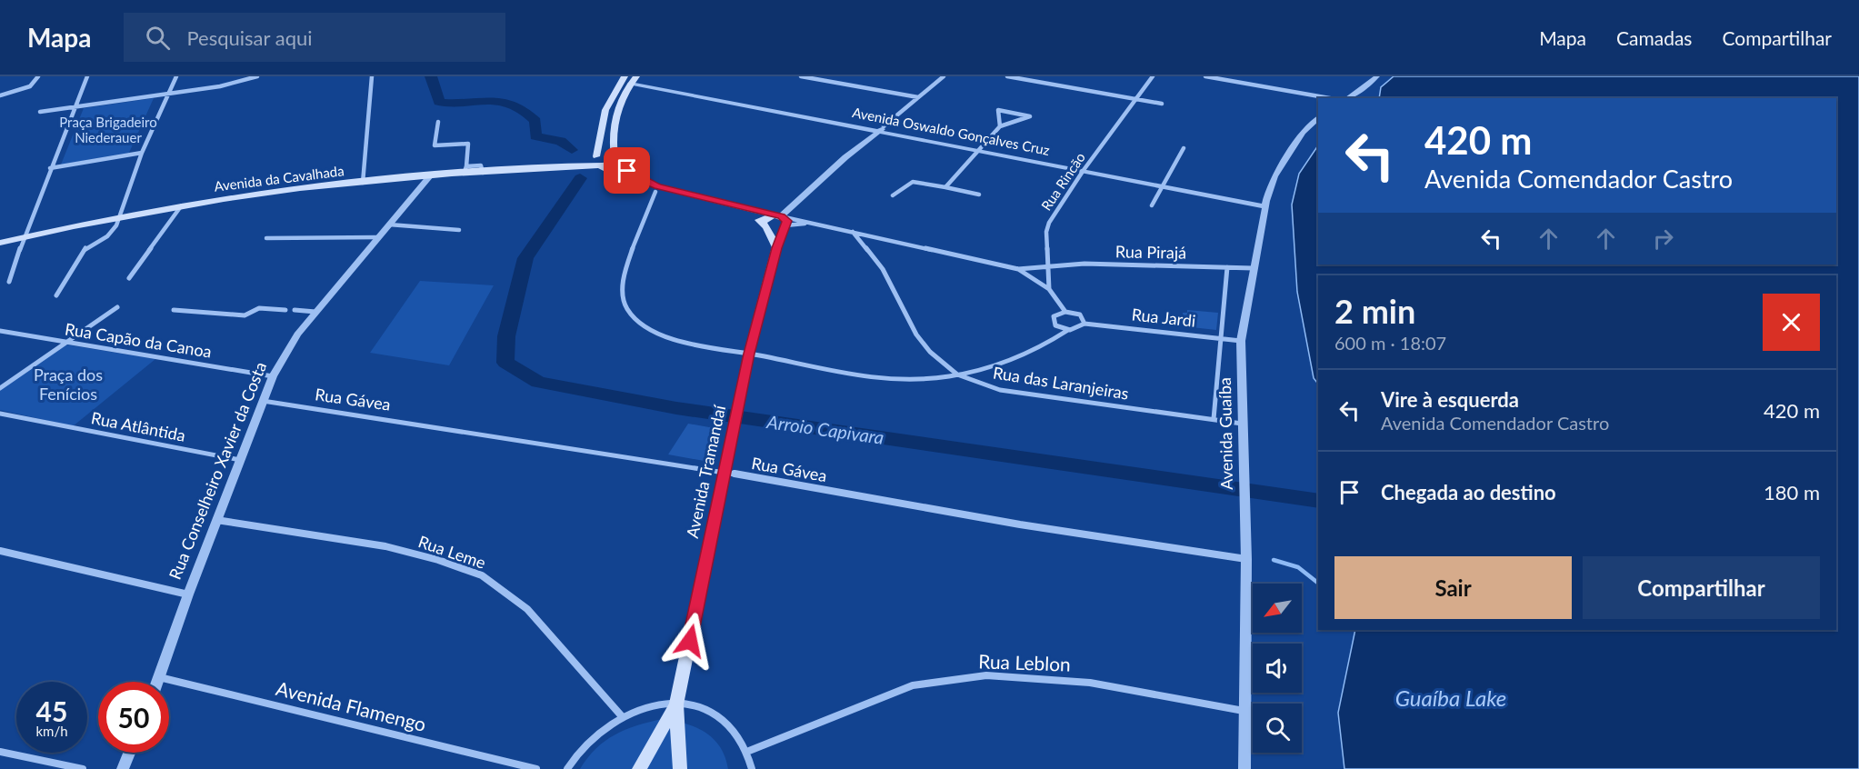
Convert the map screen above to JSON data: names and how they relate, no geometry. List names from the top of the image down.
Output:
{
  "streets": {
    "main road": ["Avenida da Cavalhada", "Avenida Tramandaí"],
    "street": [
      "Avenida Oswaldo Gonçalves Cruz",
      "Rua Rincão",
      "Rua Pirajá",
      "Rua Jardi",
      "Rua Capão da Canoa",
      "Rua das Laranjeiras",
      "Rua Gávea",
      "Rua Atlântida",
      "Avenida Guaíba",
      "Rua Conselheiro Xavier da Costa",
      "Rua Leme",
      "Rua Leblon",
      "Avenida Flamengo"
    ]
  },
  "crossings": [
    ["Avenida Oswaldo Gonçalves Cruz", "Rua Rincão"],
    ["Avenida Oswaldo Gonçalves Cruz", "Avenida Guaíba"],
    ["Avenida Oswaldo Gonçalves Cruz", "Avenida Tramandaí"],
    ["Avenida da Cavalhada", "Rua Conselheiro Xavier da Costa"],
    ["Rua Rincão", "Rua Pirajá"],
    ["Rua Pirajá", "Avenida Guaíba"],
    ["Rua Jardi", "Avenida Guaíba"],
    ["Rua Capão da Canoa", "Rua Conselheiro Xavier da Costa"],
    ["Rua das Laranjeiras", "Avenida Guaíba"],
    ["Rua Gávea", "Avenida Guaíba"],
    ["Rua Gávea", "Rua Conselheiro Xavier da Costa"],
    ["Rua Gávea", "Avenida Tramandaí"],
    ["Rua Atlântida", "Rua Conselheiro Xavier da Costa"],
    ["Avenida Guaíba", "Rua Leblon"],
    ["Rua Conselheiro Xavier da Costa", "Rua Leme"],
    ["Rua Conselheiro Xavier da Costa", "Avenida Flamengo"]
  ],
  "water": ["Arroio Capivara", "Guaíba Lake"],
  "parks": ["Praça Brigadeiro Niederauer", "Praça dos Fenícios"],
  "north": "bottom left",
  "page": {
    "header": "Mapa",
    "search": "Pesquisar aqui",
    "nav": ["Mapa", "Camadas", "Compartilhar"],
    "turn": ["420 m", "Avenida Comendador Castro"],
    "heading": ["2 min", "600 m · 18:07"],
    "list": [
      {
        "name": "Vire à esquerda",
        "note": "Avenida Comendador Castro",
        "value": "420 m"
      },
      {
        "name": "Chegada ao destino",
        "value": "180 m"
      }
    ],
    "buttons": ["Sair", "Compartilhar"],
    "speed": "45 km/h",
    "limit": "50"
  }
}
